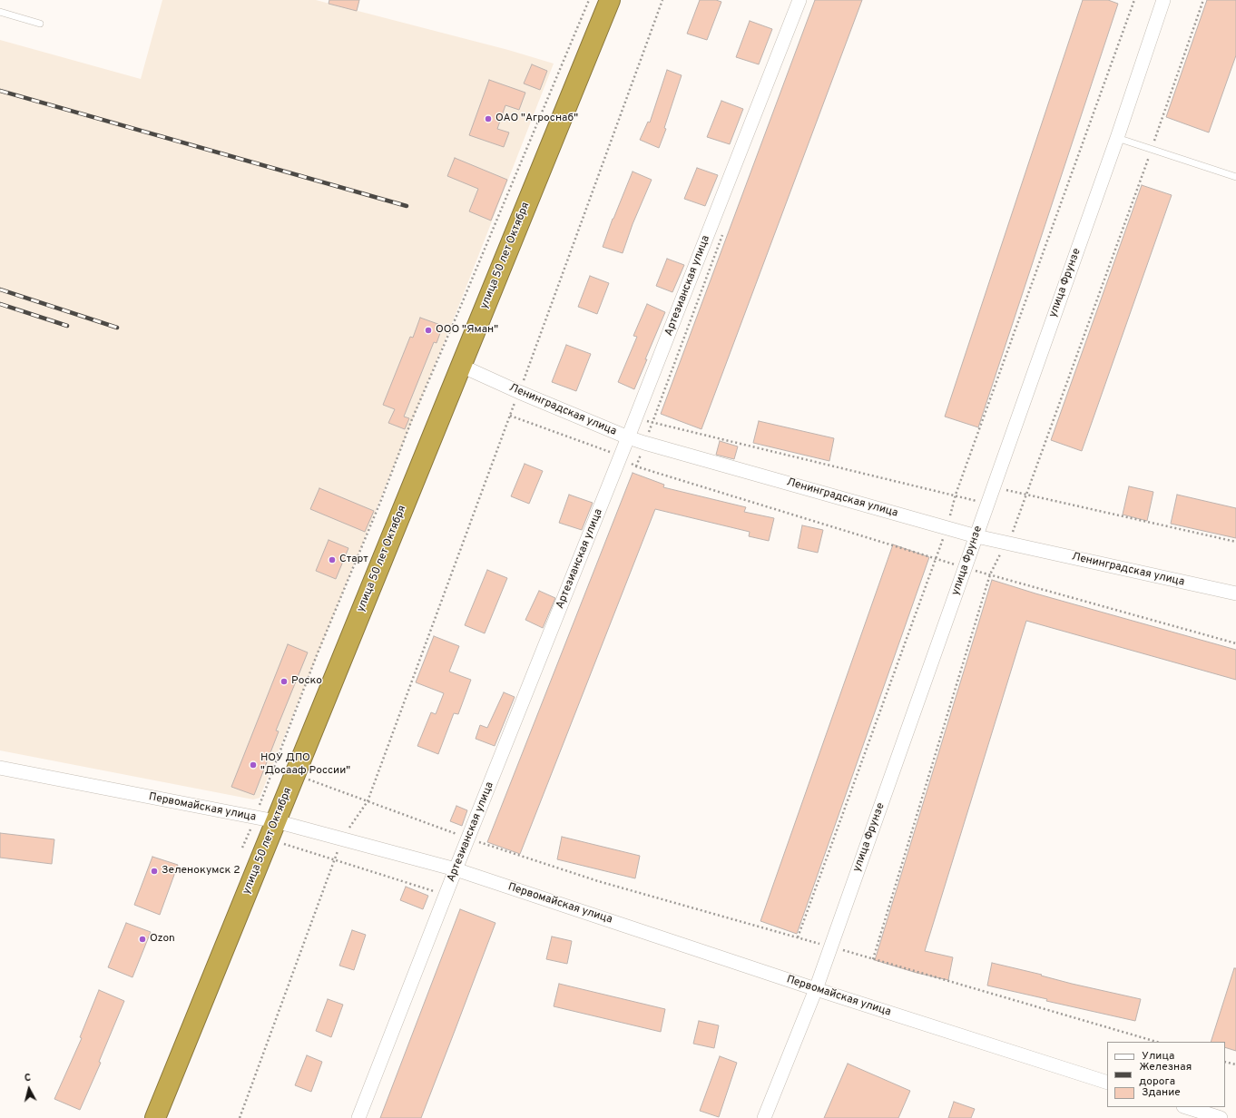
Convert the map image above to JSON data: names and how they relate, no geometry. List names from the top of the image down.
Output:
{
  "streets": {
    "highway": ["улица 50 лет Октября"],
    "street": [
      "улица Фрунзе",
      "Артезианская улица",
      "Ленинградская улица",
      "Первомайская улица"
    ]
  },
  "crossings": [
    ["улица 50 лет Октября", "Ленинградская улица"],
    ["улица 50 лет Октября", "Первомайская улица"],
    ["улица Фрунзе", "Ленинградская улица"],
    ["улица Фрунзе", "Первомайская улица"],
    ["Артезианская улица", "Ленинградская улица"],
    ["Артезианская улица", "Первомайская улица"]
  ],
  "places": [
    "ОАО \"Агроснаб\"",
    "ООО \"Яман\"",
    "Старт",
    "Роско",
    "НОУ ДПО \"Досааф России\"",
    "Зеленокумск 2",
    "Ozon"
  ],
  "legend": ["Улица", "Железная дорога", "Здание"],
  "north": "top"
}
